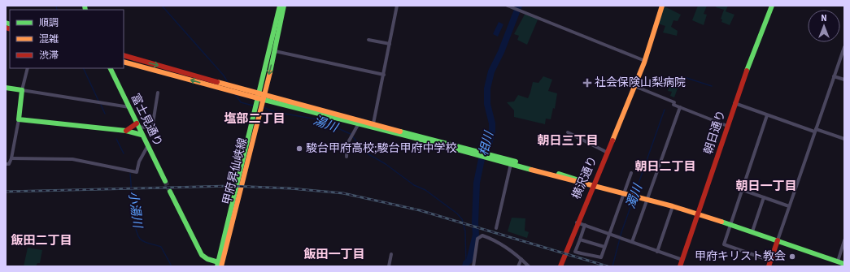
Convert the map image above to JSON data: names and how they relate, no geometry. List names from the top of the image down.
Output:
{
  "streets": {
    "street": [
      "富士見通り",
      "朝日通り",
      "甲府昇仙峡線",
      "横沢通り"
    ]
  },
  "districts": [
    "塩部二丁目",
    "朝日三丁目",
    "朝日二丁目",
    "朝日一丁目",
    "飯田二丁目",
    "飯田一丁目"
  ],
  "water": [
    "湯川",
    "相川",
    "濁川",
    "小湯川"
  ],
  "places": {
    "health": ["社会保険山梨病院"],
    "other": ["駿台甲府高校;駿台甲府中学校", "甲府キリスト教会"]
  },
  "legend": ["順調", "混雑", "渋滞"],
  "north": "top"
}
